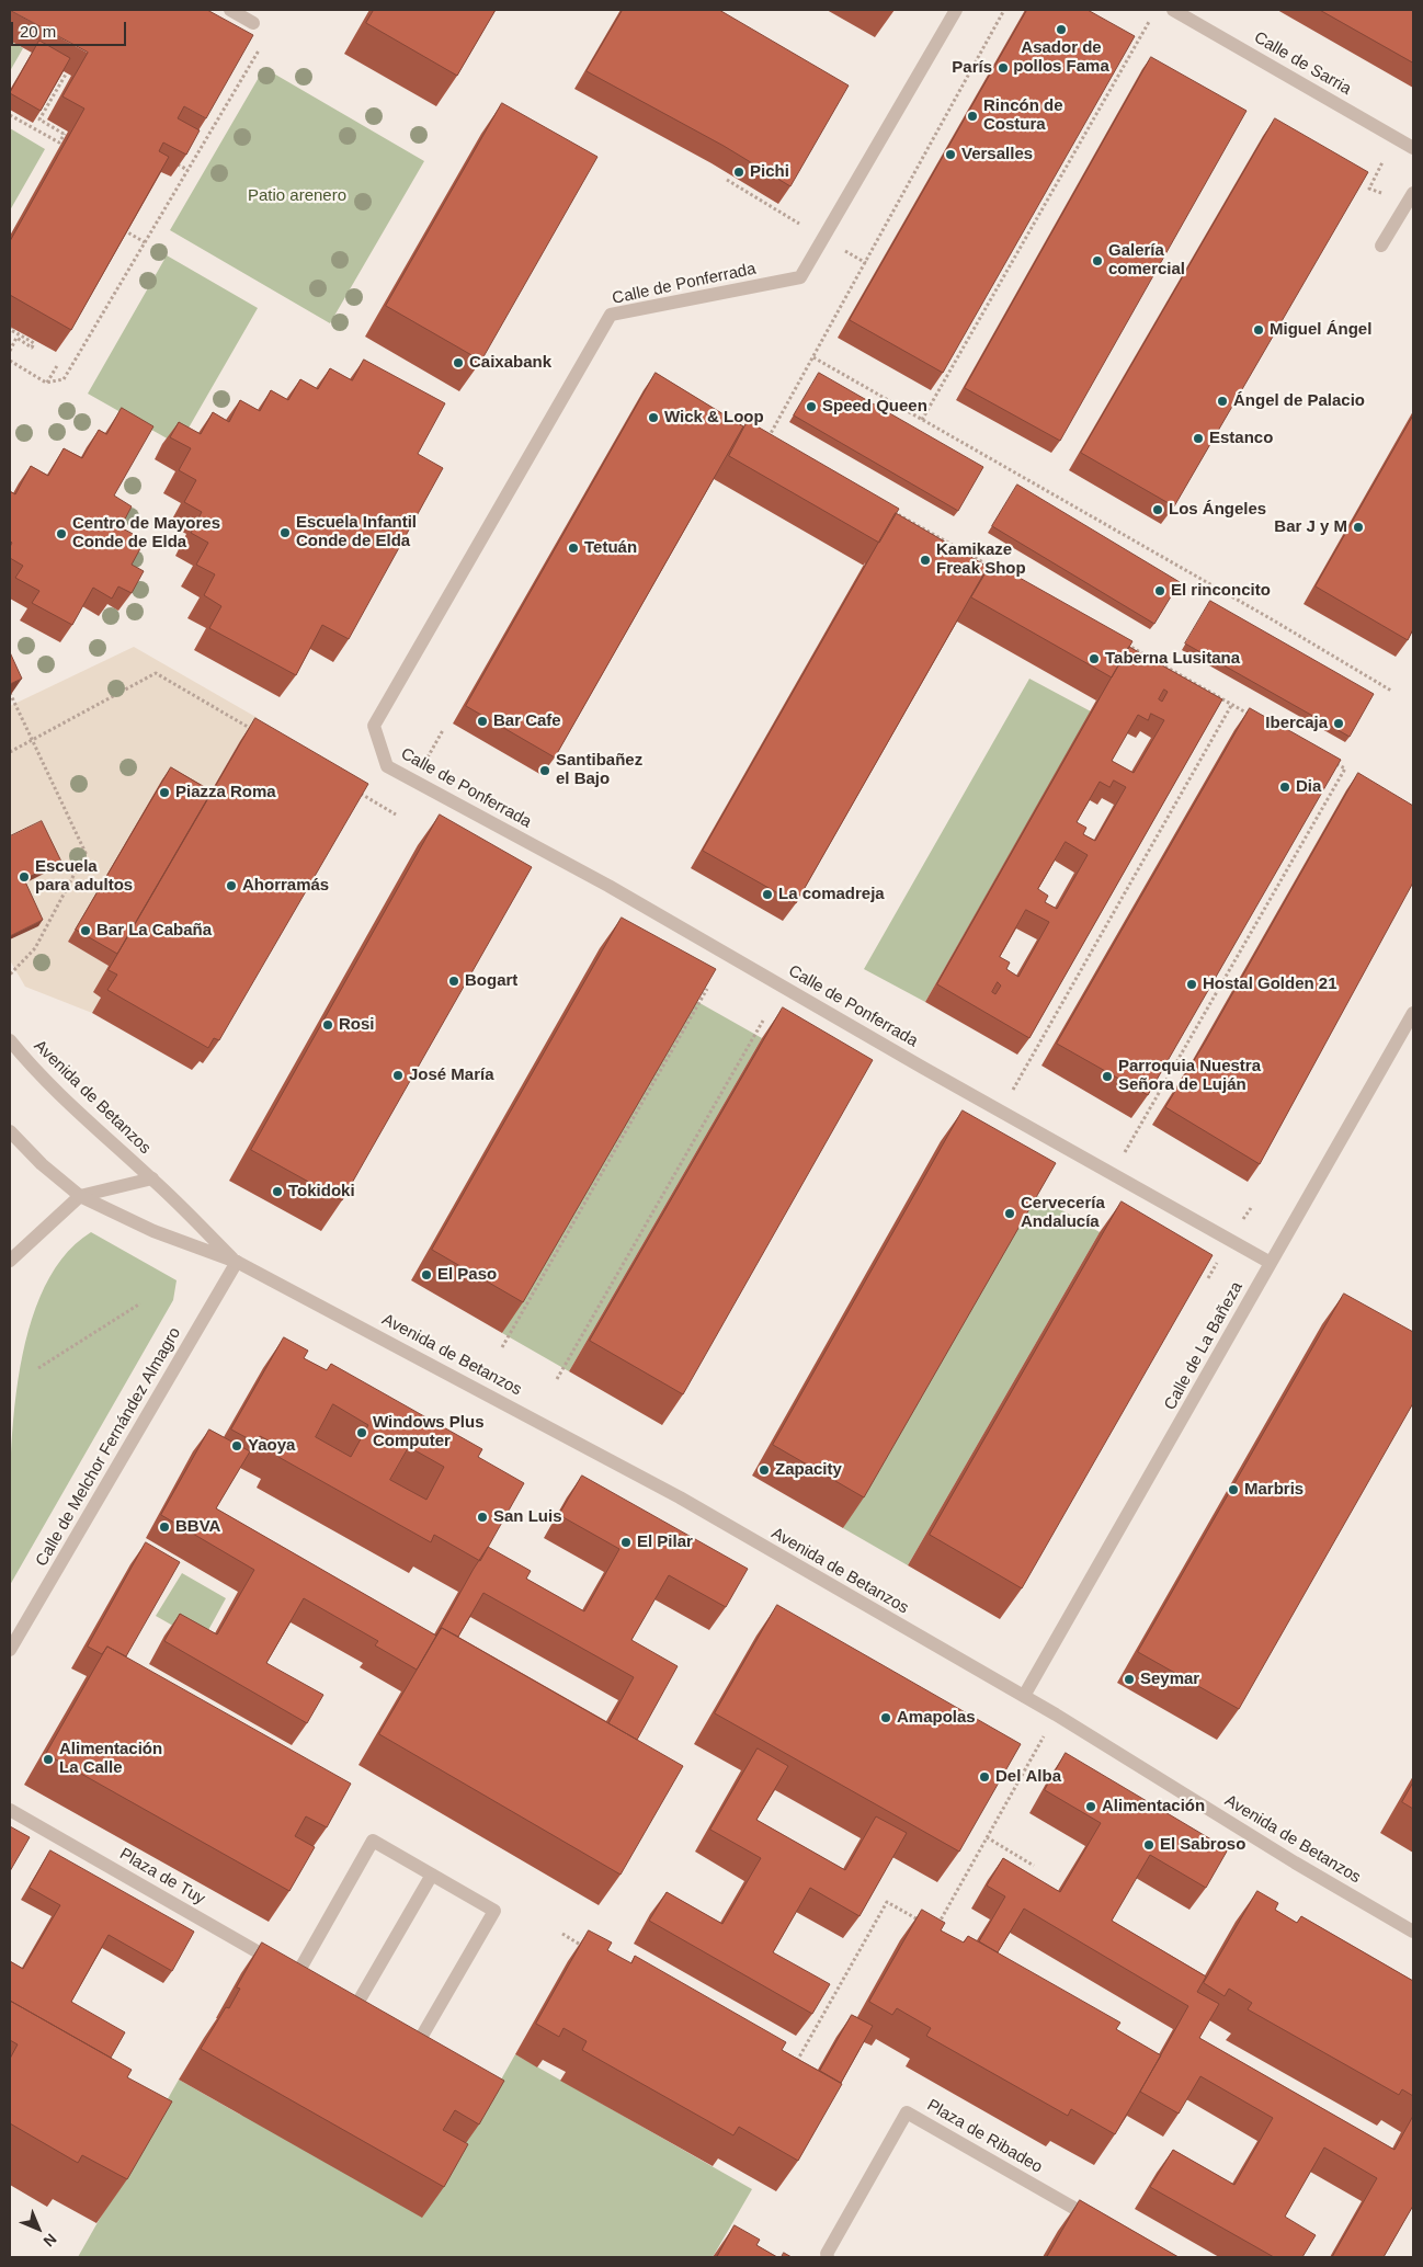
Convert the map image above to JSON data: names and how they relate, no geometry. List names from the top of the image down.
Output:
{
  "streets": {
    "street": [
      "Calle de Sarria",
      "Calle de Ponferrada",
      "Avenida de Betanzos",
      "Calle de La Bañeza",
      "Calle de Melchor Fernández Almagro",
      "Plaza de Tuy",
      "Plaza de Ribadeo"
    ]
  },
  "crossings": [
    ["Calle de Ponferrada", "Calle de La Bañeza"],
    ["Avenida de Betanzos", "Calle de La Bañeza"],
    ["Avenida de Betanzos", "Calle de Melchor Fernández Almagro"]
  ],
  "parks": ["Patio arenero"],
  "places": [
    "Asador de pollos Fama",
    "París",
    "Rincón de Costura",
    "Versalles",
    "Pichi",
    "Galería comercial",
    "Miguel Ángel",
    "Caixabank",
    "Ángel de Palacio",
    "Speed Queen",
    "Wick & Loop",
    "Estanco",
    "Los Ángeles",
    "Bar J y M",
    "Escuela Infantil Conde de Elda",
    "Centro de Mayores Conde de Elda",
    "Tetuán",
    "Kamikaze Freak Shop",
    "El rinconcito",
    "Taberna Lusitana",
    "Bar Cafe",
    "Ibercaja",
    "Santibañez el Bajo",
    "Dia",
    "Piazza Roma",
    "Escuela para adultos",
    "Ahorramás",
    "La comadreja",
    "Bar La Cabaña",
    "Bogart",
    "Hostal Golden 21",
    "Rosi",
    "José María",
    "Parroquia Nuestra Señora de Luján",
    "Tokidoki",
    "Cervecería Andalucía",
    "El Paso",
    "Windows Plus Computer",
    "Yaoya",
    "Zapacity",
    "Marbris",
    "San Luis",
    "BBVA",
    "El Pilar",
    "Seymar",
    "Amapolas",
    "Alimentación La Calle",
    "Del Alba",
    "Alimentación",
    "El Sabroso"
  ],
  "scale_bar": "20 m",
  "north": "bottom right"
}
